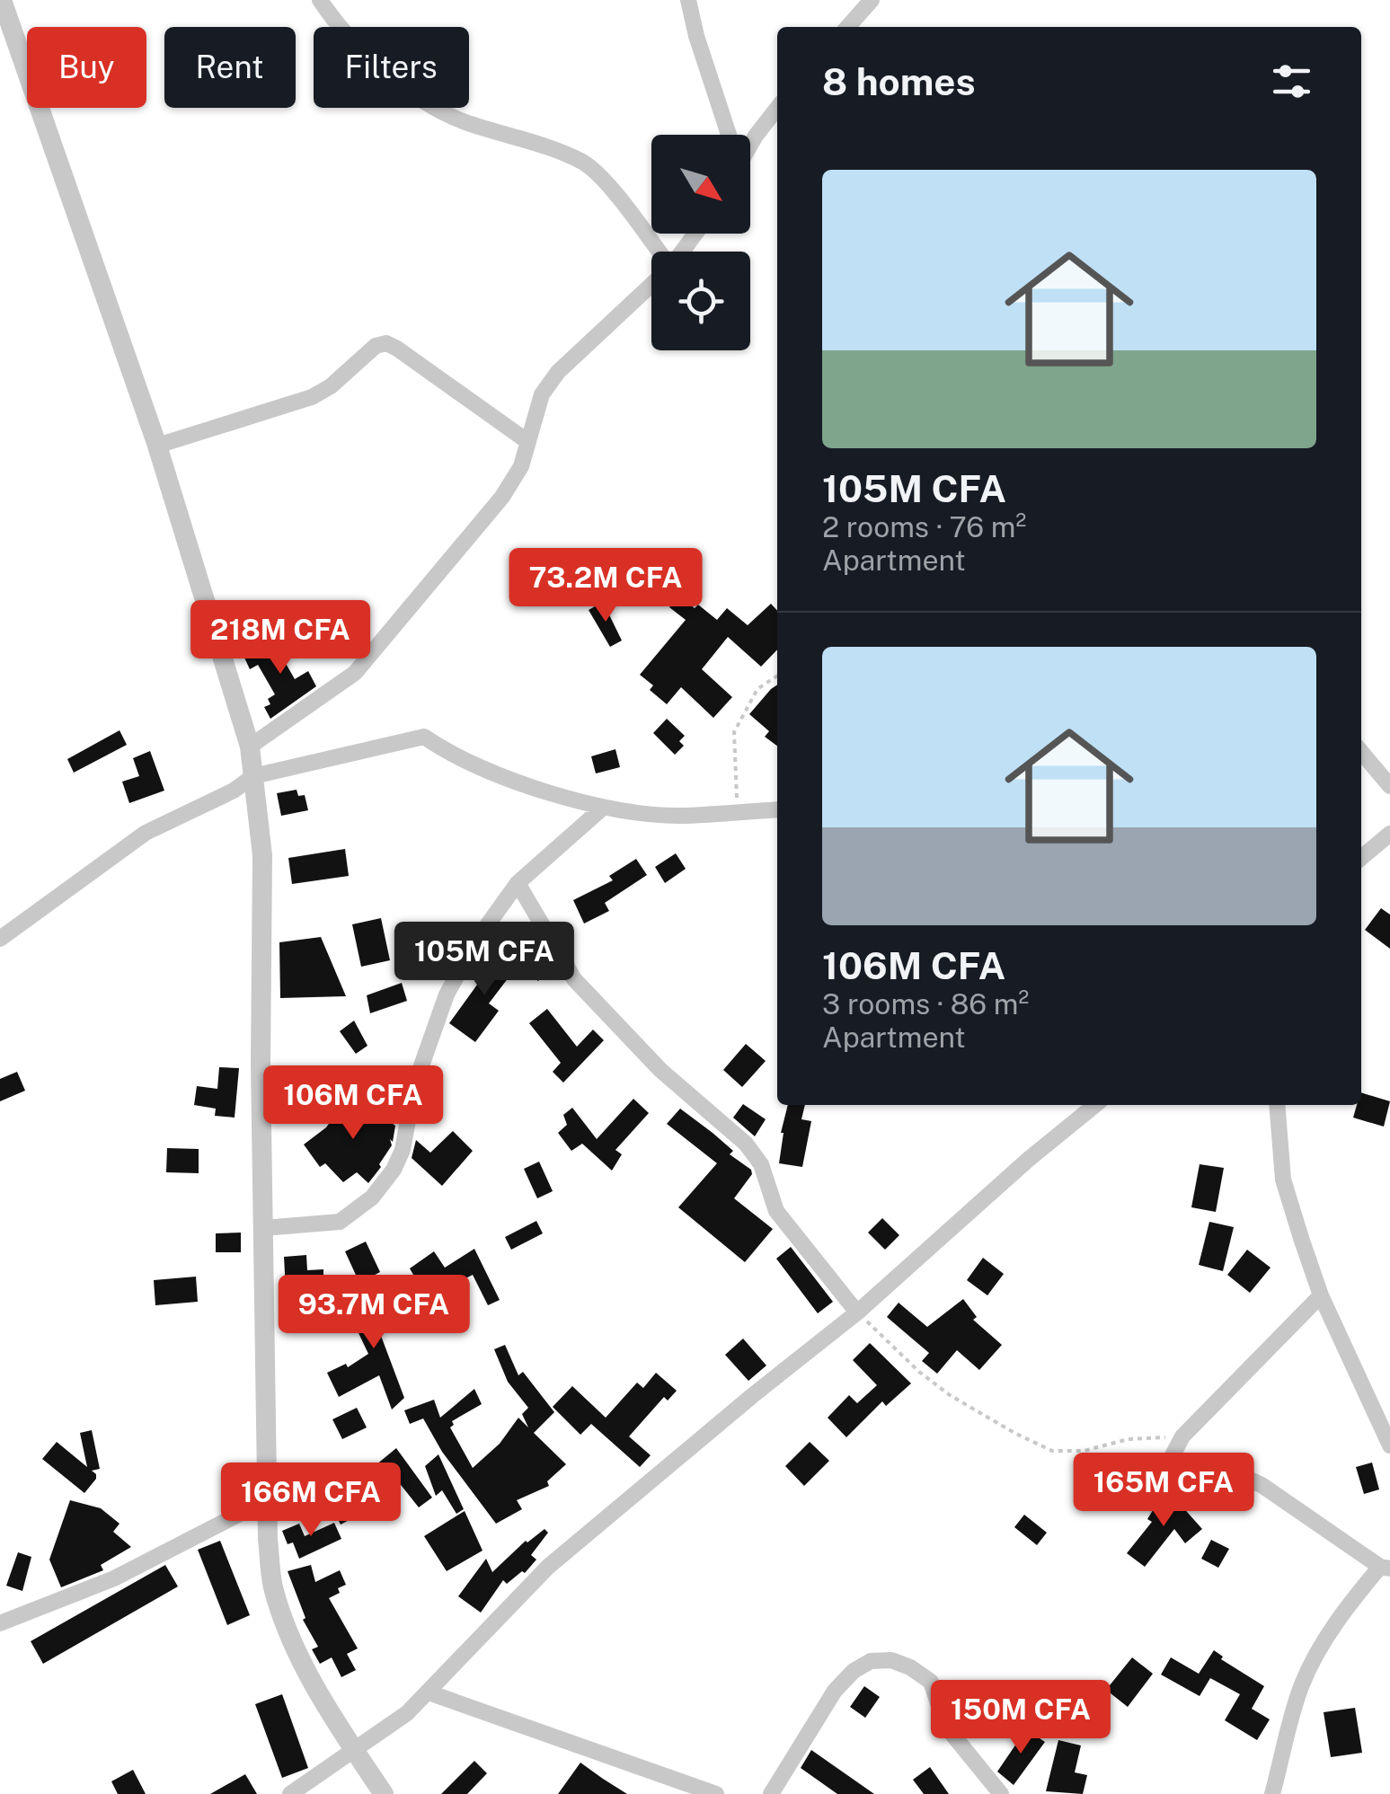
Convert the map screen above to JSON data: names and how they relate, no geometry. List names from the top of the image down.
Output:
{
  "north": "bottom right",
  "page": {
    "chip": ["Buy", "Rent", "Filters"],
    "heading": "8 homes",
    "list": [
      {
        "name": "105M CFA",
        "note": "2 rooms · 76 m² · Apartment"
      },
      {
        "name": "106M CFA",
        "note": "3 rooms · 86 m² · Apartment"
      }
    ],
    "price": [
      "73.2M CFA",
      "218M CFA",
      "105M CFA",
      "106M CFA",
      "93.7M CFA",
      "165M CFA",
      "166M CFA",
      "150M CFA"
    ]
  }
}
